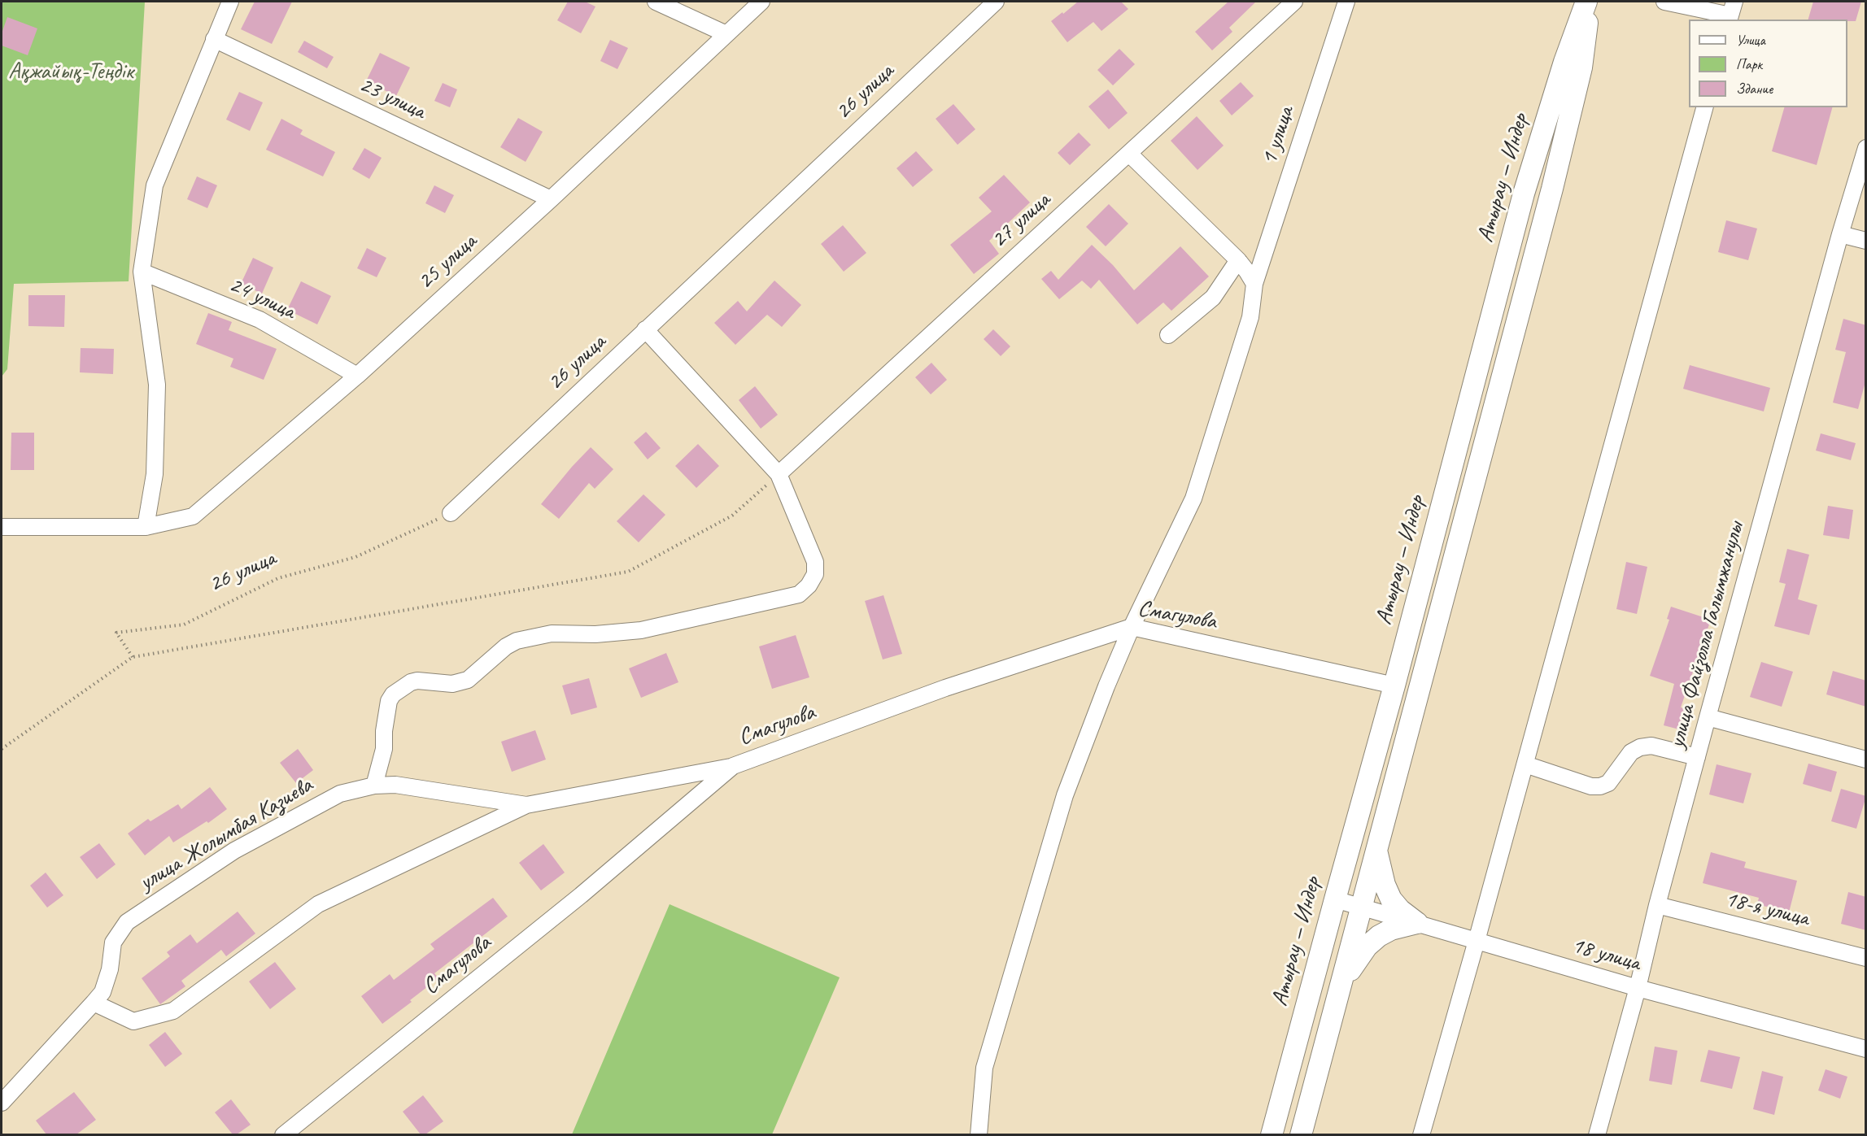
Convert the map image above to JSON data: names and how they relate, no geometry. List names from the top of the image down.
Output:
{
  "streets": {
    "main road": ["Атырау — Индер"],
    "street": [
      "26 улица",
      "23 улица",
      "1 улица",
      "27 улица",
      "25 улица",
      "24 улица",
      "Смагулова",
      "улица Файзолла Галымжанулы",
      "улица Жолымбая Казиева",
      "18-я улица",
      "18 улица"
    ]
  },
  "crossings": [
    ["23 улица", "25 улица"],
    ["1 улица", "Смагулова"],
    ["Атырау — Индер", "Смагулова"],
    ["Атырау — Индер", "18 улица"],
    ["25 улица", "24 улица"],
    ["Смагулова", "улица Жолымбая Казиева"],
    ["улица Файзолла Галымжанулы", "18-я улица"],
    ["улица Файзолла Галымжанулы", "18 улица"]
  ],
  "parks": ["Ақжайық-Теңдік"],
  "legend": ["Улица", "Парк", "Здание"]
}
